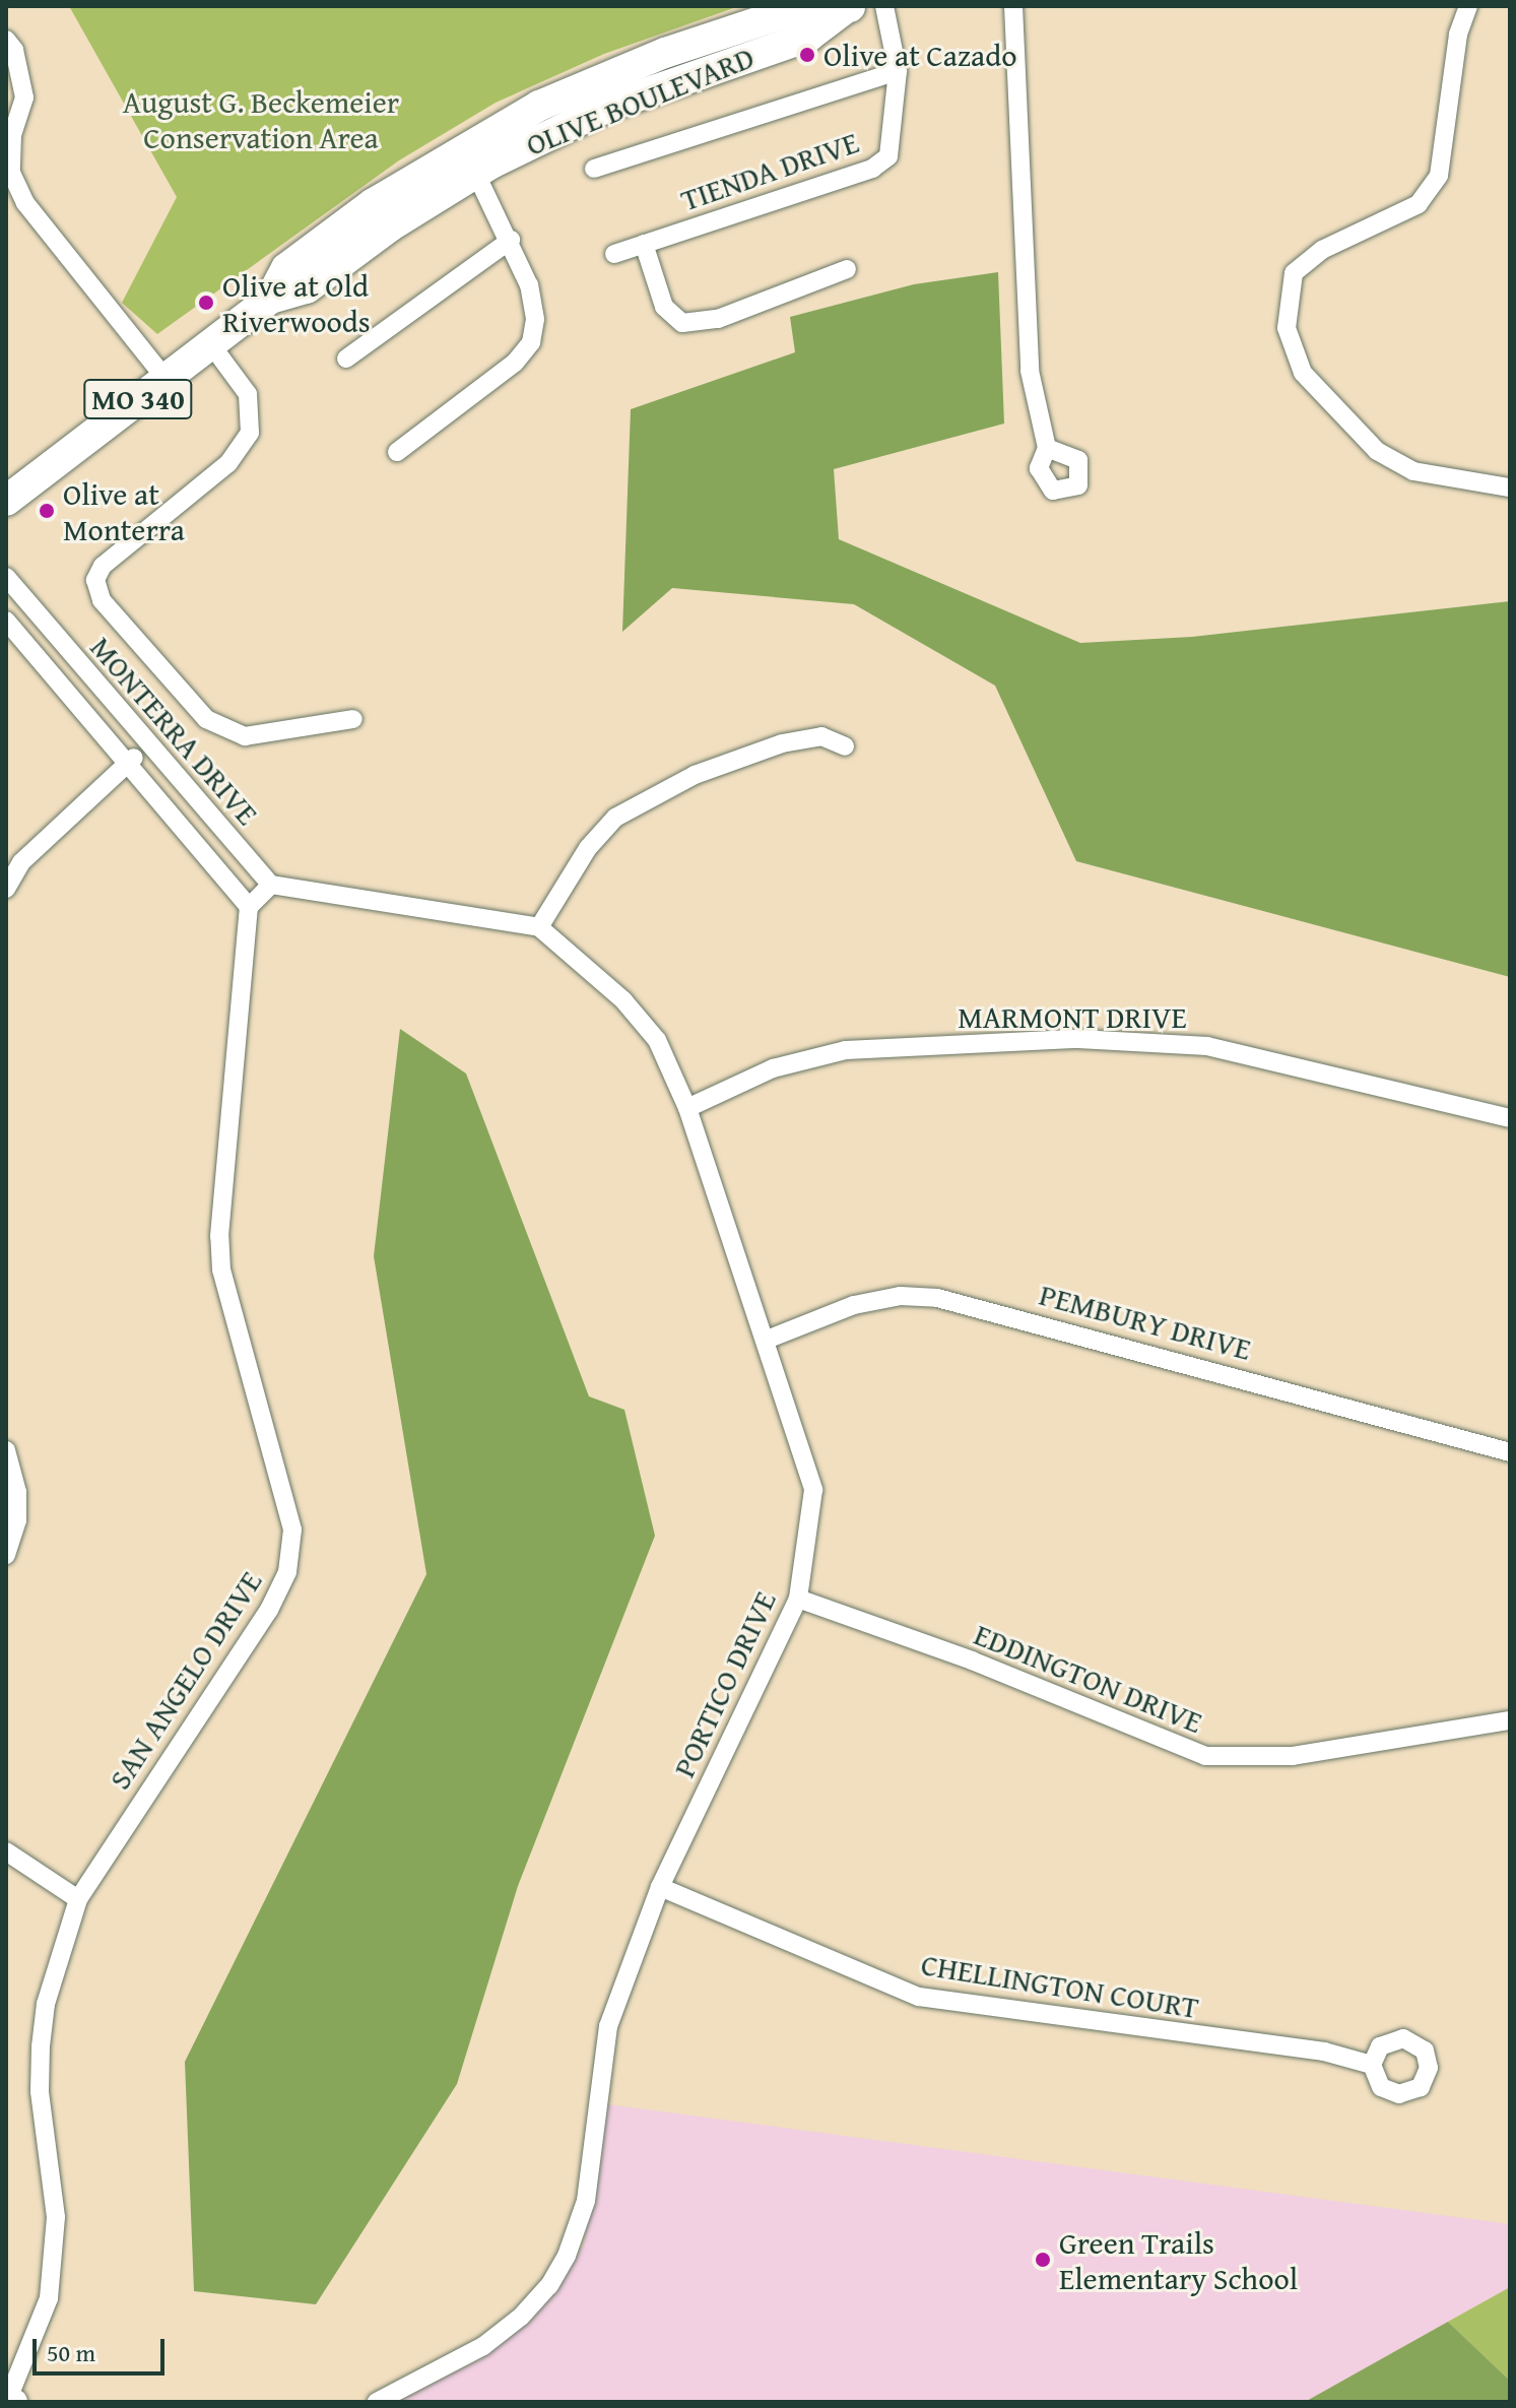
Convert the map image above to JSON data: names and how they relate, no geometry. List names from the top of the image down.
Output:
{
  "streets": {
    "main road": ["OLIVE BOULEVARD", "MO 340"],
    "street": [
      "TIENDA DRIVE",
      "MONTERRA DRIVE",
      "MARMONT DRIVE",
      "PEMBURY DRIVE",
      "EDDINGTON DRIVE",
      "SAN ANGELO DRIVE",
      "PORTICO DRIVE",
      "CHELLINGTON COURT"
    ]
  },
  "crossings": [
    ["MONTERRA DRIVE", "SAN ANGELO DRIVE"],
    ["MARMONT DRIVE", "PORTICO DRIVE"],
    ["PEMBURY DRIVE", "PORTICO DRIVE"],
    ["EDDINGTON DRIVE", "PORTICO DRIVE"],
    ["PORTICO DRIVE", "CHELLINGTON COURT"]
  ],
  "parks": ["August G. Beckemeier Conservation Area"],
  "places": [
    "Olive at Cazado",
    "Olive at Old Riverwoods",
    "Olive at Monterra",
    "Green Trails Elementary School"
  ],
  "scale_bar": "50 m"
}
